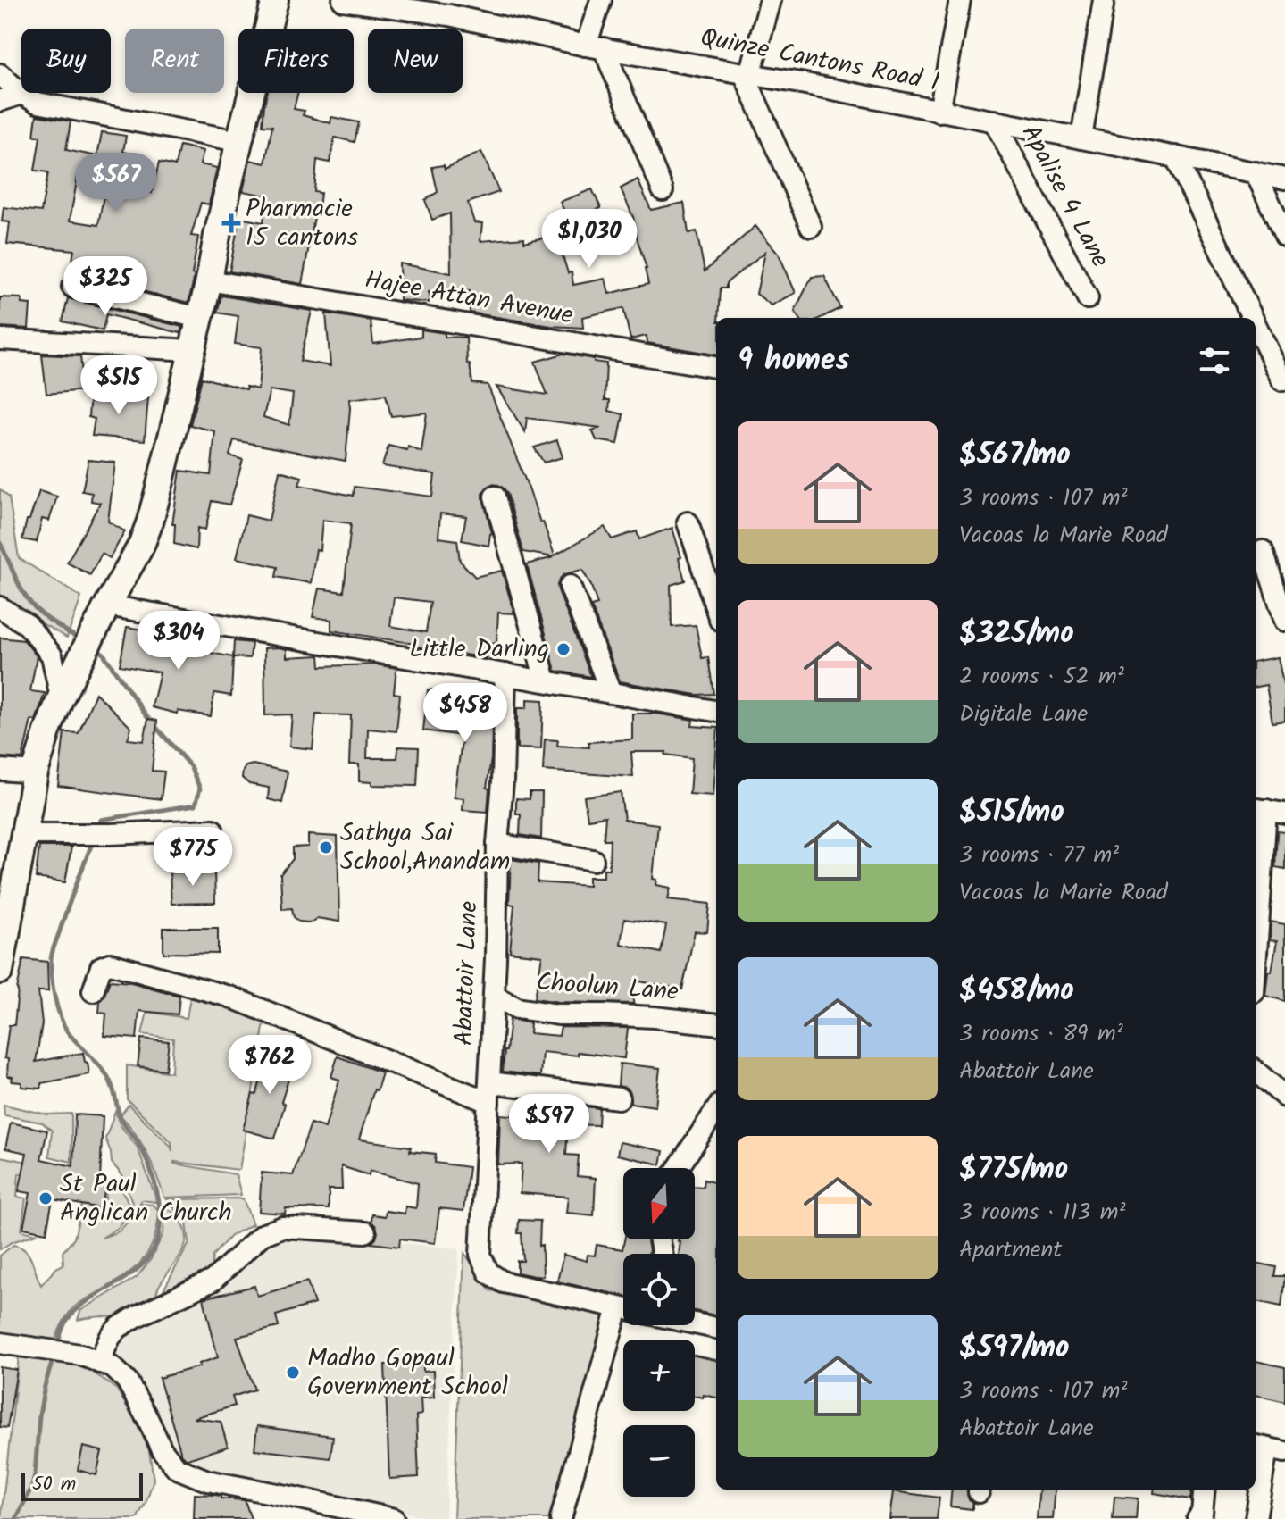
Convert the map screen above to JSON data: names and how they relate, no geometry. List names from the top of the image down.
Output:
{
  "streets": {
    "street": [
      "Quinze Cantons Road 1",
      "Apalise 4 Lane",
      "Hajee Attan Avenue",
      "Abattoir Lane",
      "Choolun Lane"
    ]
  },
  "crossings": [
    ["Quinze Cantons Road 1", "Apalise 4 Lane"],
    ["Abattoir Lane", "Choolun Lane"]
  ],
  "places": {
    "health": ["Pharmacie 15 cantons"],
    "other": [
      "Little Darling",
      "Sathya Sai School,Anandam",
      "St Paul Anglican Church",
      "Madho Gopaul Government School"
    ]
  },
  "scale_bar": "50 m",
  "north": "bottom",
  "page": {
    "chip": [
      "Buy",
      "Rent",
      "Filters",
      "New"
    ],
    "price": [
      "$567",
      "$1,030",
      "$325",
      "$515",
      "$304",
      "$458",
      "$775",
      "$762",
      "$597"
    ],
    "heading": "9 homes",
    "list": [
      {
        "name": "$567/mo",
        "note": "3 rooms · 107 m² · Vacoas la Marie Road"
      },
      {
        "name": "$325/mo",
        "note": "2 rooms · 52 m² · Digitale Lane"
      },
      {
        "name": "$515/mo",
        "note": "3 rooms · 77 m² · Vacoas la Marie Road"
      },
      {
        "name": "$458/mo",
        "note": "3 rooms · 89 m² · Abattoir Lane"
      },
      {
        "name": "$775/mo",
        "note": "3 rooms · 113 m² · Apartment"
      },
      {
        "name": "$597/mo",
        "note": "3 rooms · 107 m² · Abattoir Lane"
      }
    ],
    "map_buttons": ["+", "−"],
    "scale": "50 m"
  }
}
